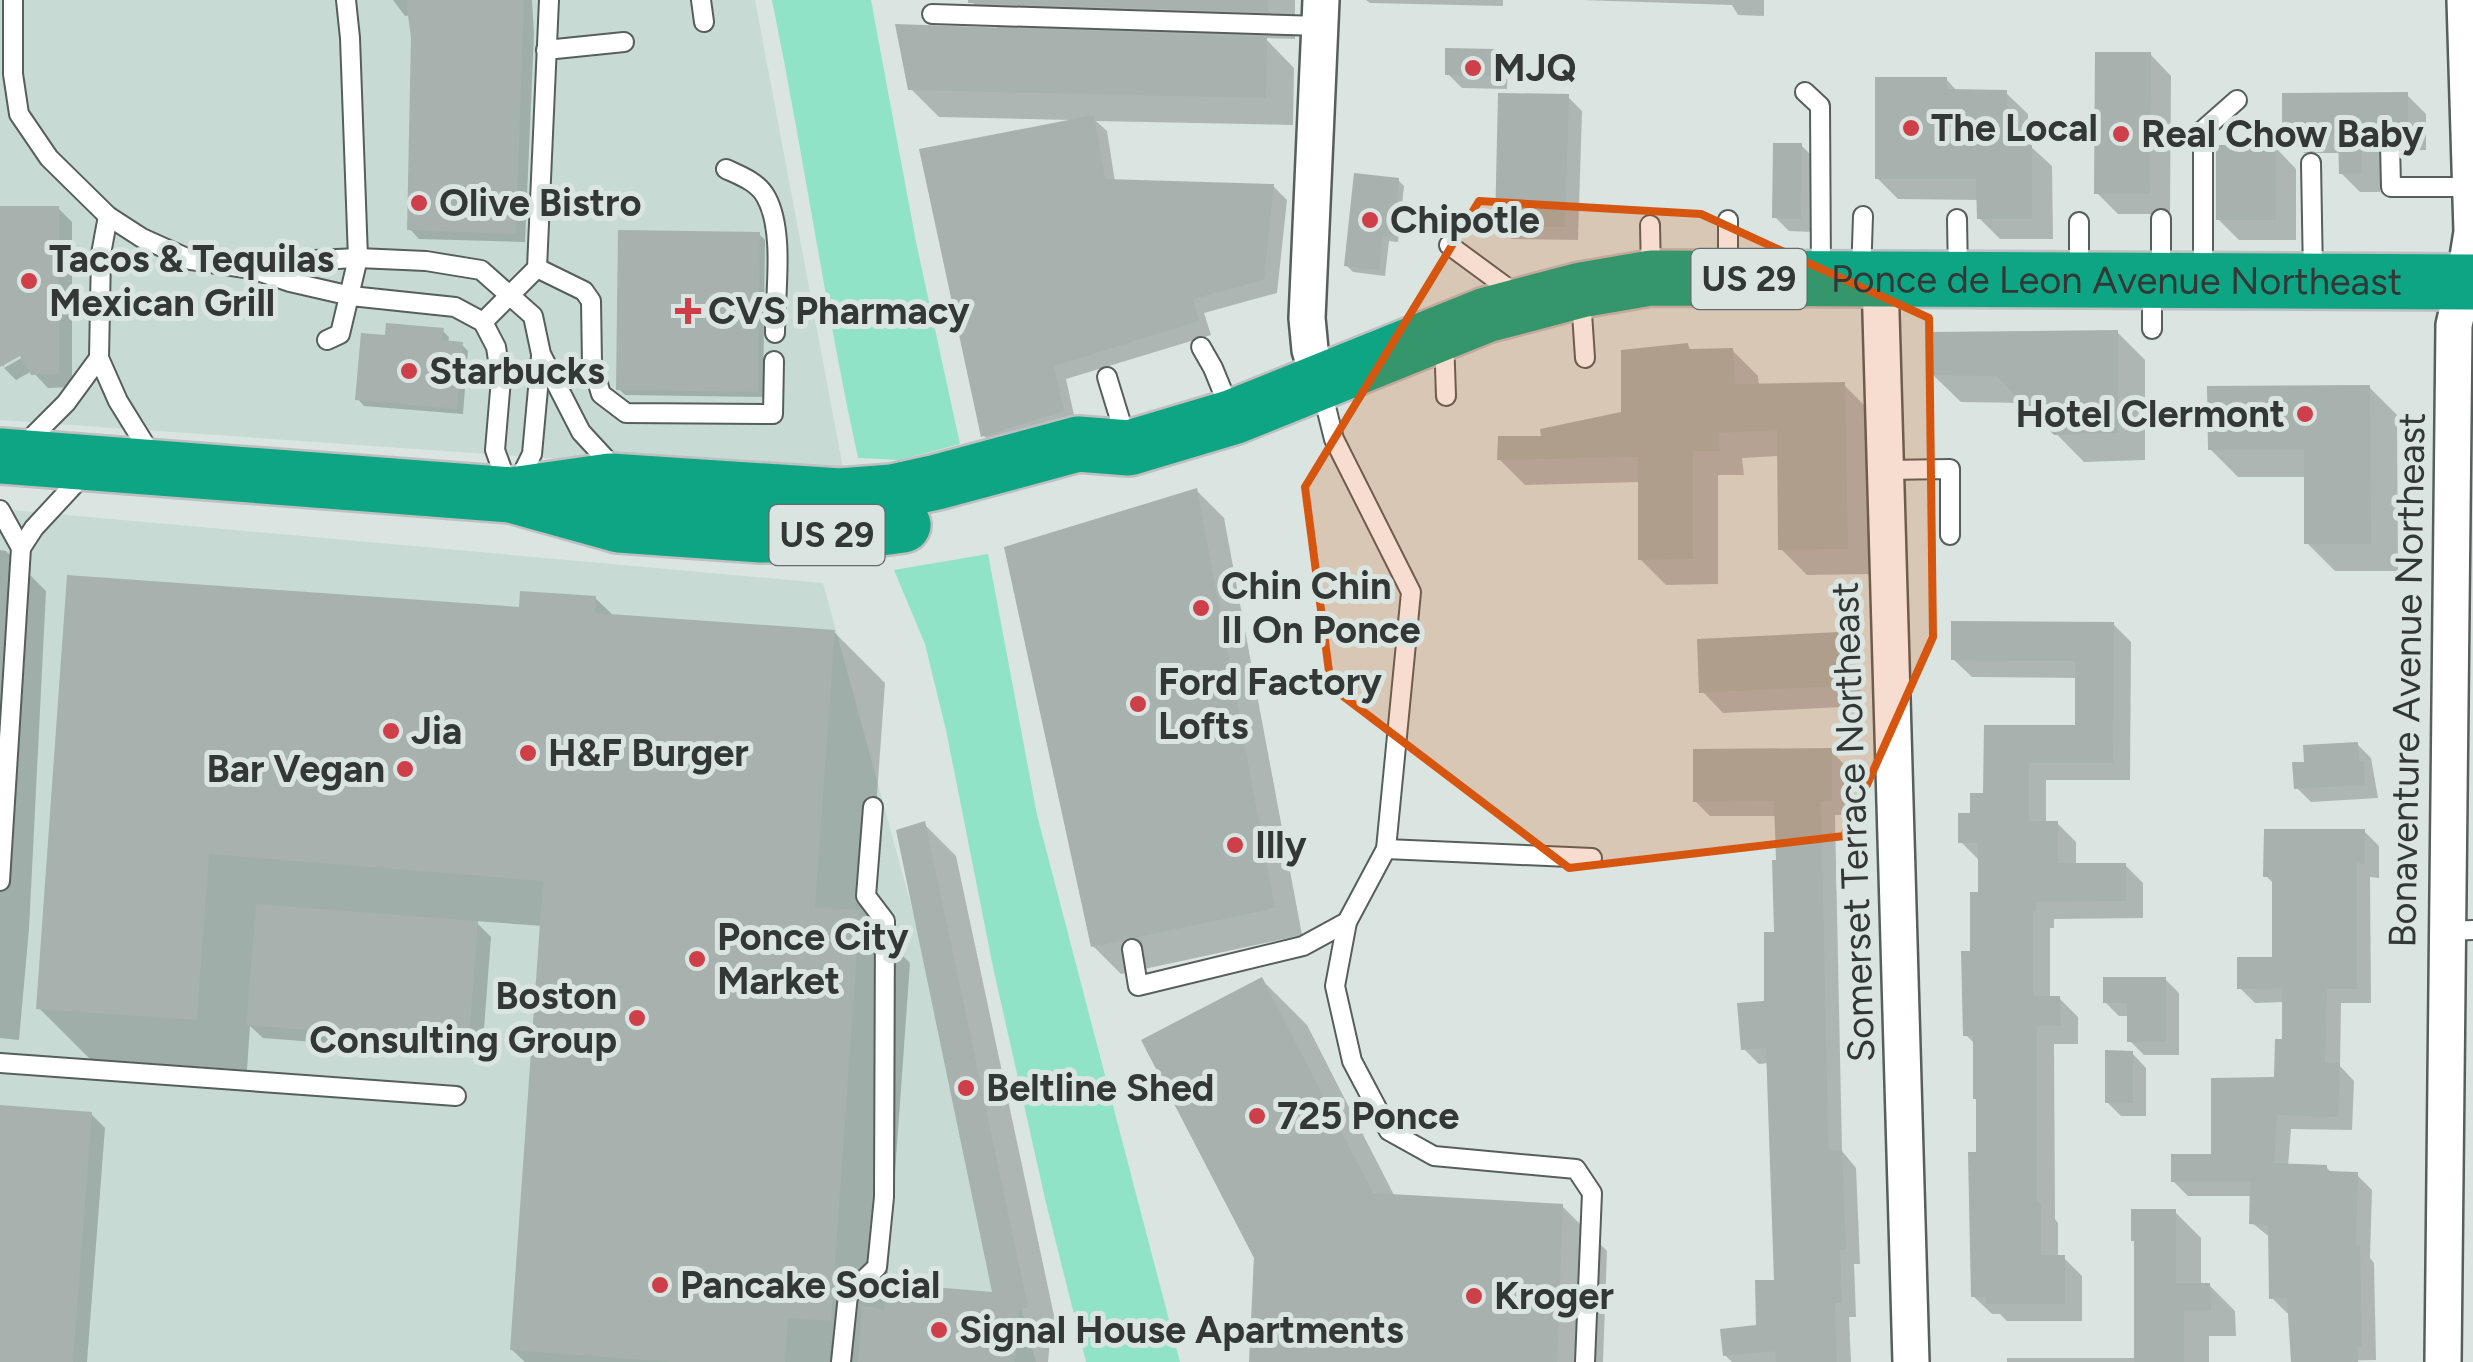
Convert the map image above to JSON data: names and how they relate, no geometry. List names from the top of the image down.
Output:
{
  "streets": {
    "highway": ["US 29", "Ponce de Leon Avenue Northeast"],
    "street": ["Bonaventure Avenue Northeast", "Somerset Terrace Northeast"]
  },
  "crossings": [
    ["Ponce de Leon Avenue Northeast", "Bonaventure Avenue Northeast"],
    ["Ponce de Leon Avenue Northeast", "Somerset Terrace Northeast"]
  ],
  "places": {
    "other": [
      "MJQ",
      "The Local",
      "Real Chow Baby",
      "Olive Bistro",
      "Chipotle",
      "Tacos & Tequilas Mexican Grill",
      "Starbucks",
      "Hotel Clermont",
      "Chin Chin II On Ponce",
      "Ford Factory Lofts",
      "Jia",
      "H&F Burger",
      "Bar Vegan",
      "Illy",
      "Ponce City Market",
      "Boston Consulting Group",
      "Beltline Shed",
      "725 Ponce",
      "Pancake Social",
      "Kroger",
      "Signal House Apartments"
    ],
    "health": ["CVS Pharmacy"]
  }
}
